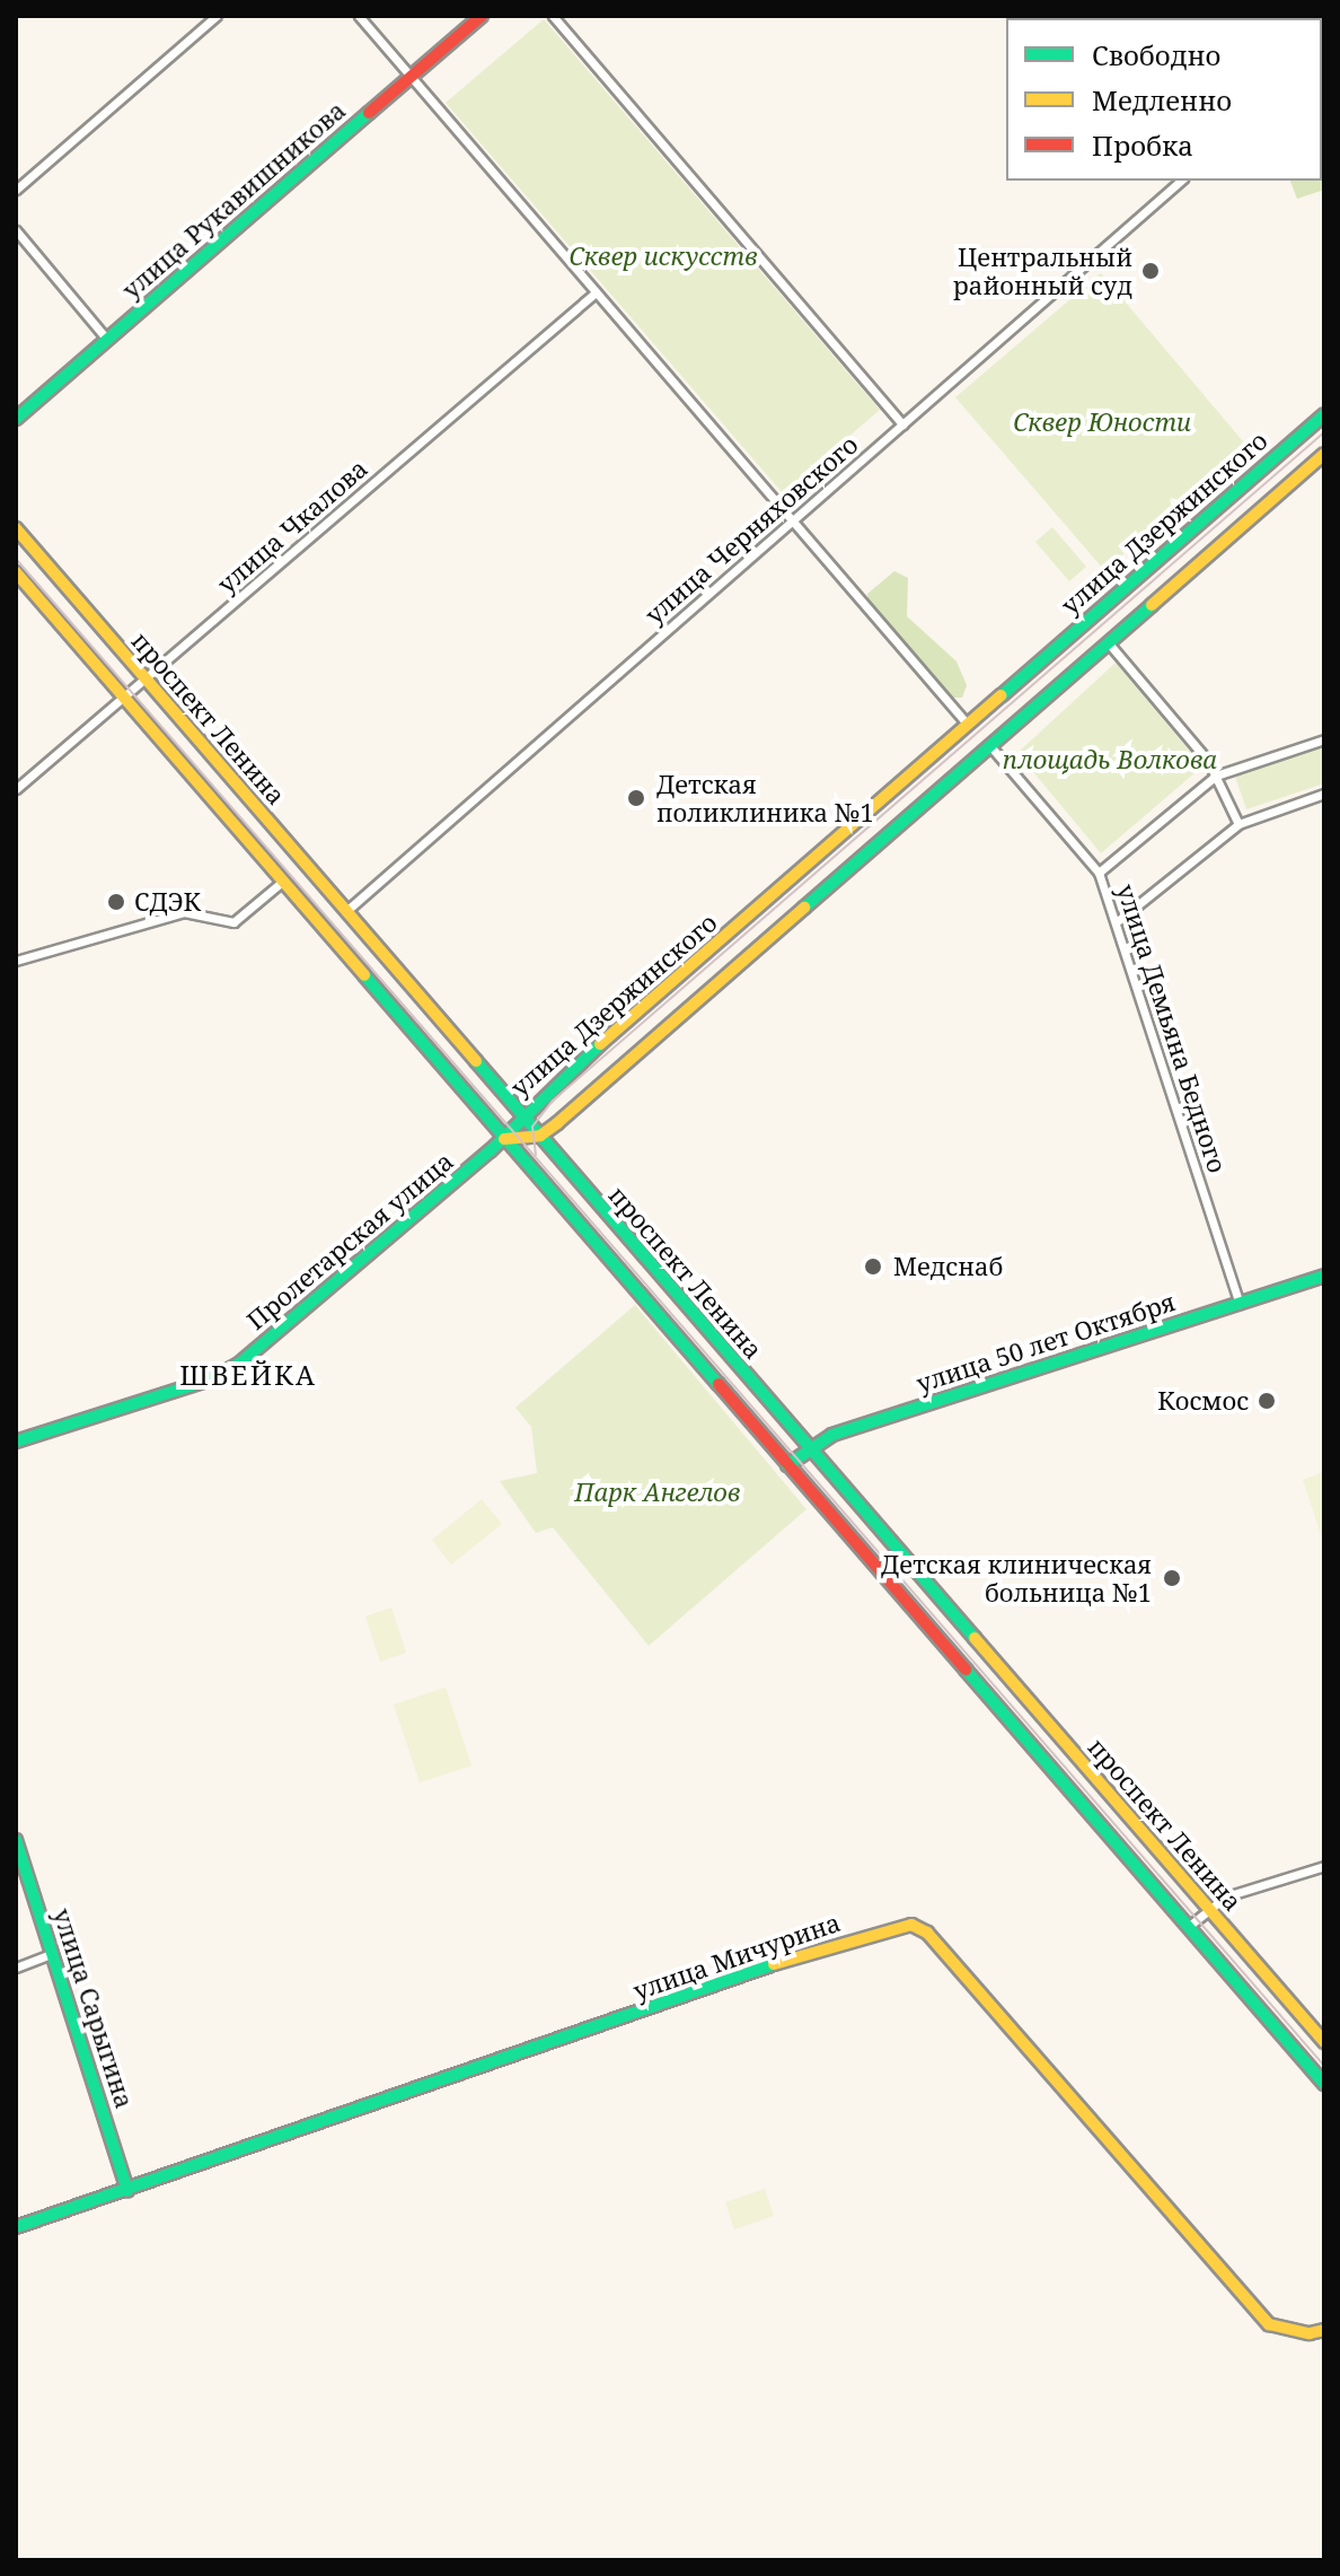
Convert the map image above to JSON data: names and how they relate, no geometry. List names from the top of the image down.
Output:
{
  "streets": {
    "street": [
      "улица Рукавишникова",
      "улица Дзержинского",
      "улица Чкалова",
      "улица Черняховского",
      "проспект Ленина",
      "улица Демьяна Бедного",
      "Пролетарская улица",
      "улица 50 лет Октября",
      "улица Мичурина",
      "улица Сарыгина"
    ]
  },
  "crossings": [
    ["улица Дзержинского", "проспект Ленина"],
    ["улица Дзержинского", "улица Демьяна Бедного"],
    ["улица Дзержинского", "Пролетарская улица"],
    ["улица Чкалова", "проспект Ленина"],
    ["улица Черняховского", "проспект Ленина"],
    ["проспект Ленина", "Пролетарская улица"],
    ["проспект Ленина", "улица 50 лет Октября"],
    ["улица Демьяна Бедного", "улица 50 лет Октября"],
    ["улица Мичурина", "улица Сарыгина"]
  ],
  "districts": ["ШВЕЙКА"],
  "parks": [
    "Сквер искусств",
    "Сквер Юности",
    "площадь Волкова",
    "Парк Ангелов"
  ],
  "places": [
    "Центральный районный суд",
    "Детская поликлиника №1",
    "СДЭК",
    "Медснаб",
    "Космос",
    "Детская клиническая больница №1"
  ],
  "legend": ["Свободно", "Медленно", "Пробка"]
}
